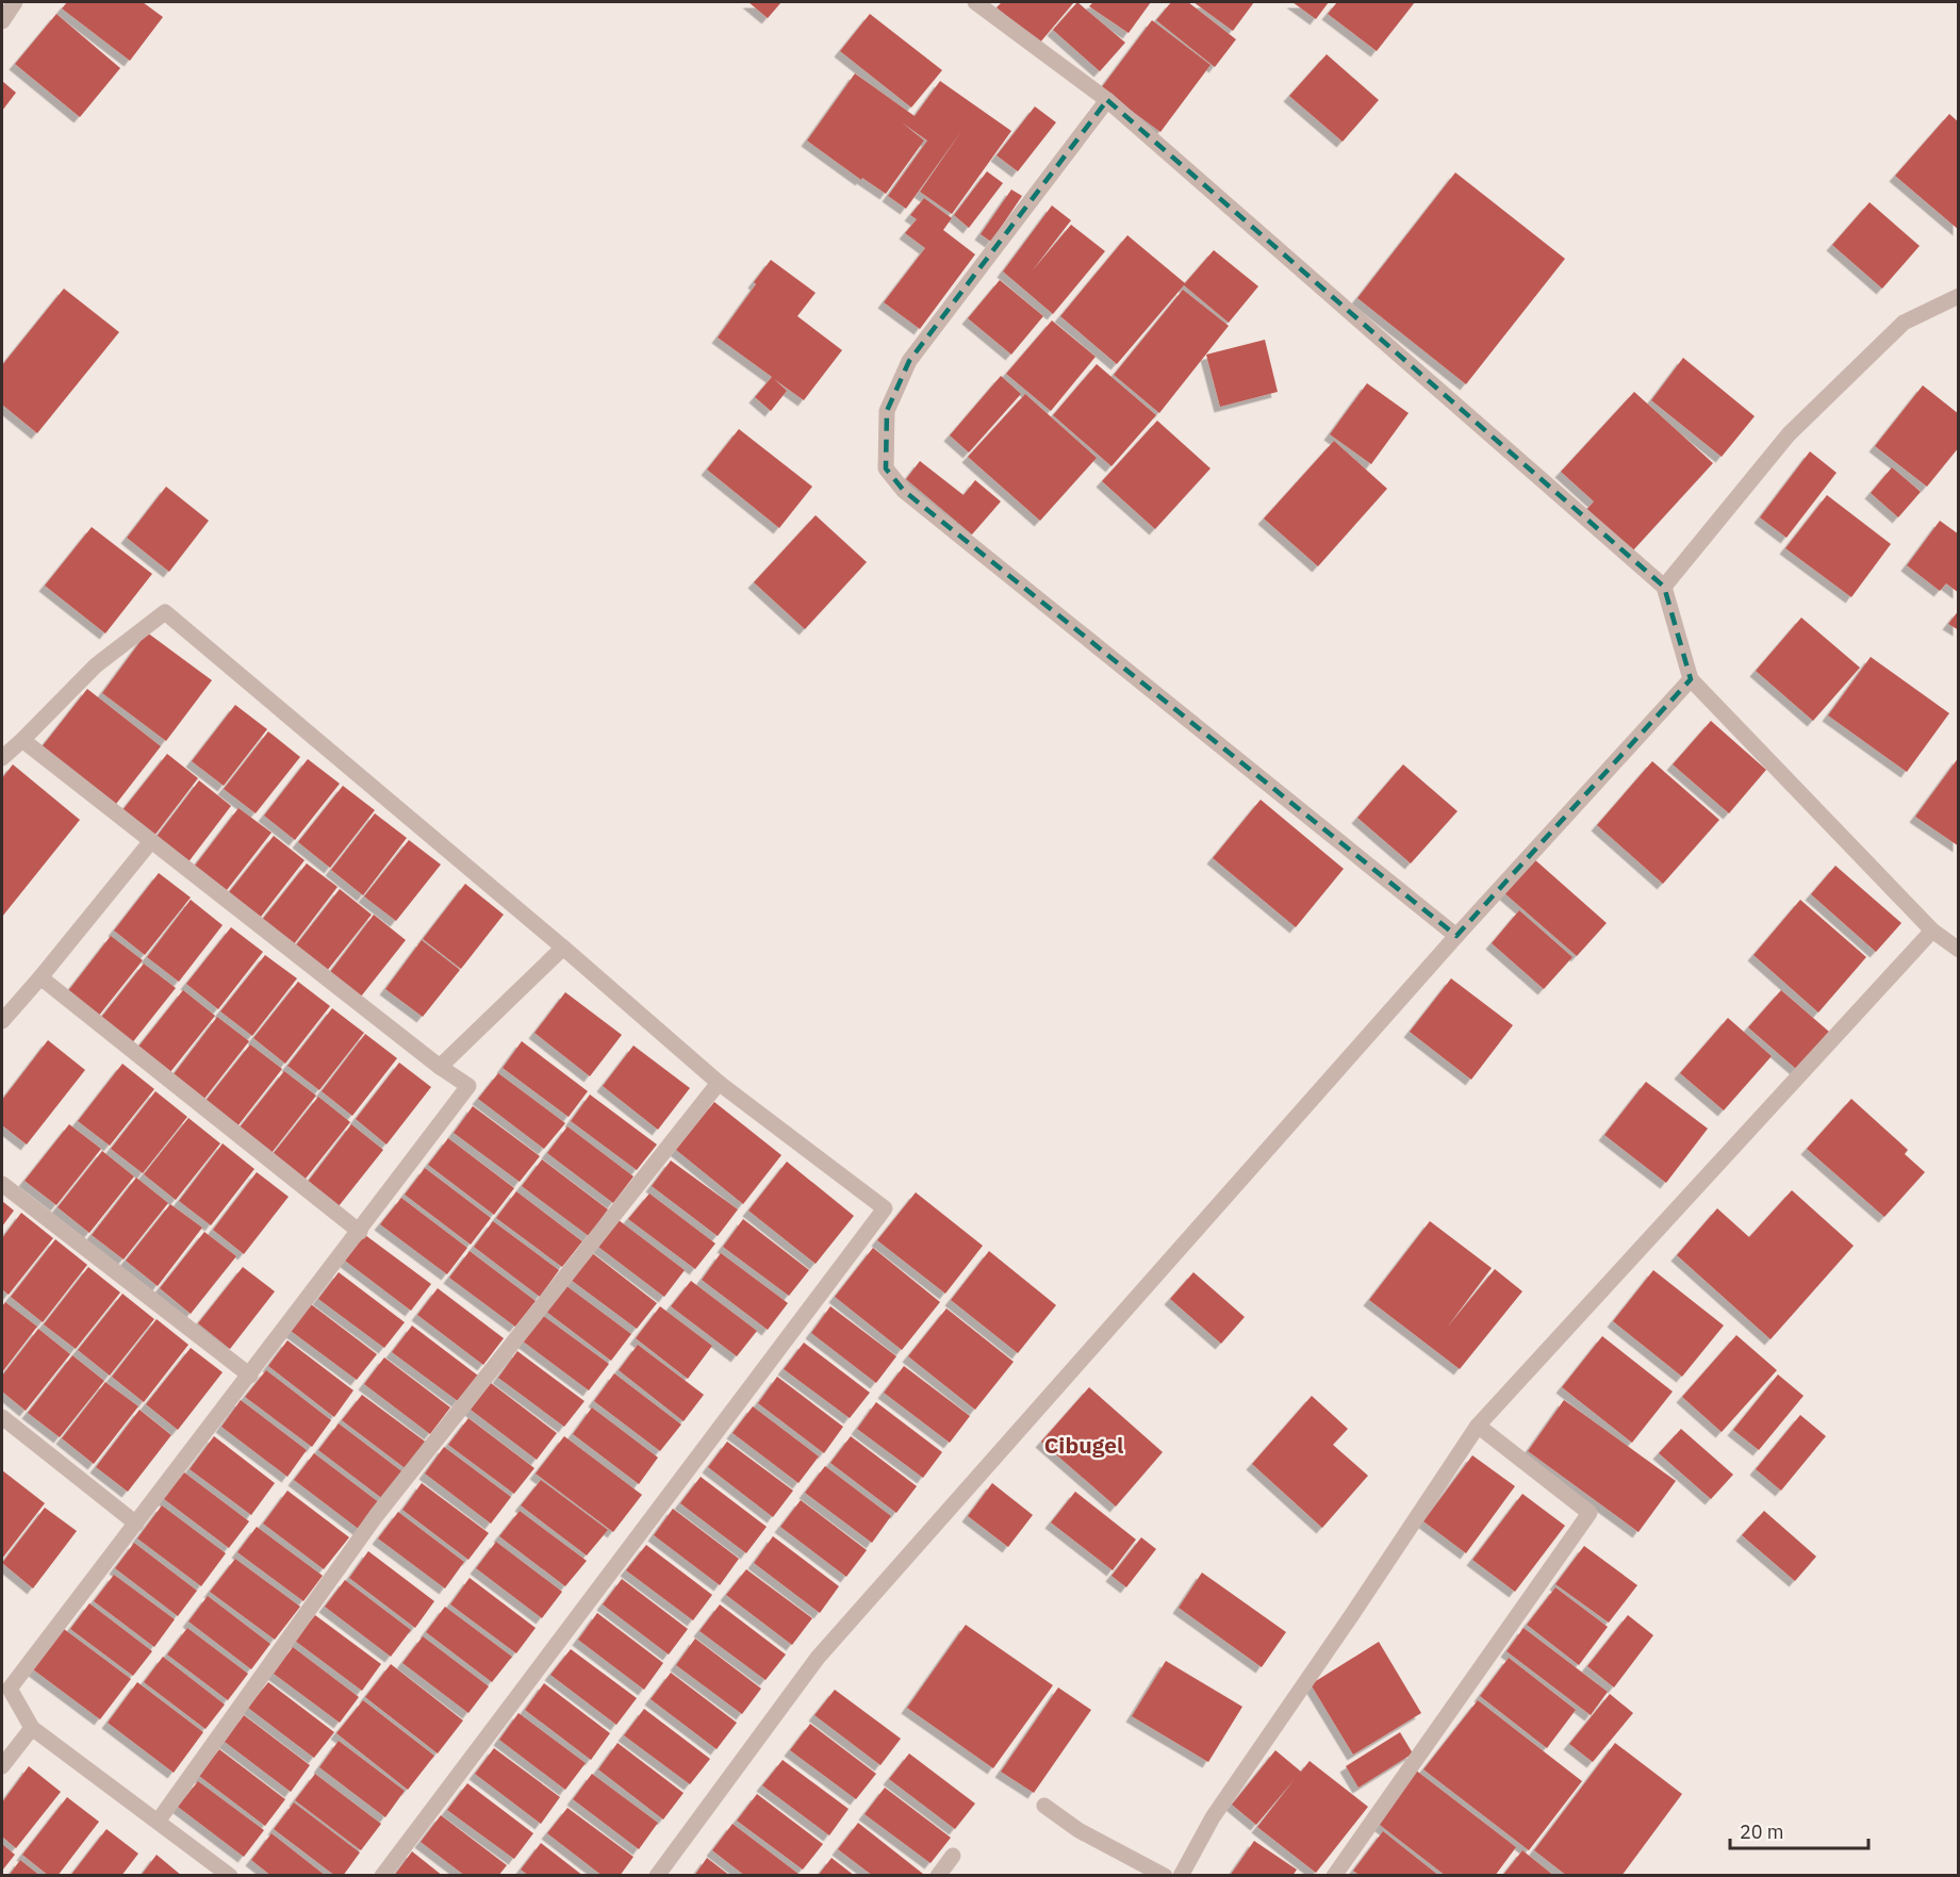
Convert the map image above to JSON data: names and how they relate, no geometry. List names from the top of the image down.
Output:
{
  "districts": ["Cibugel"],
  "scale_bar": "20 m"
}
